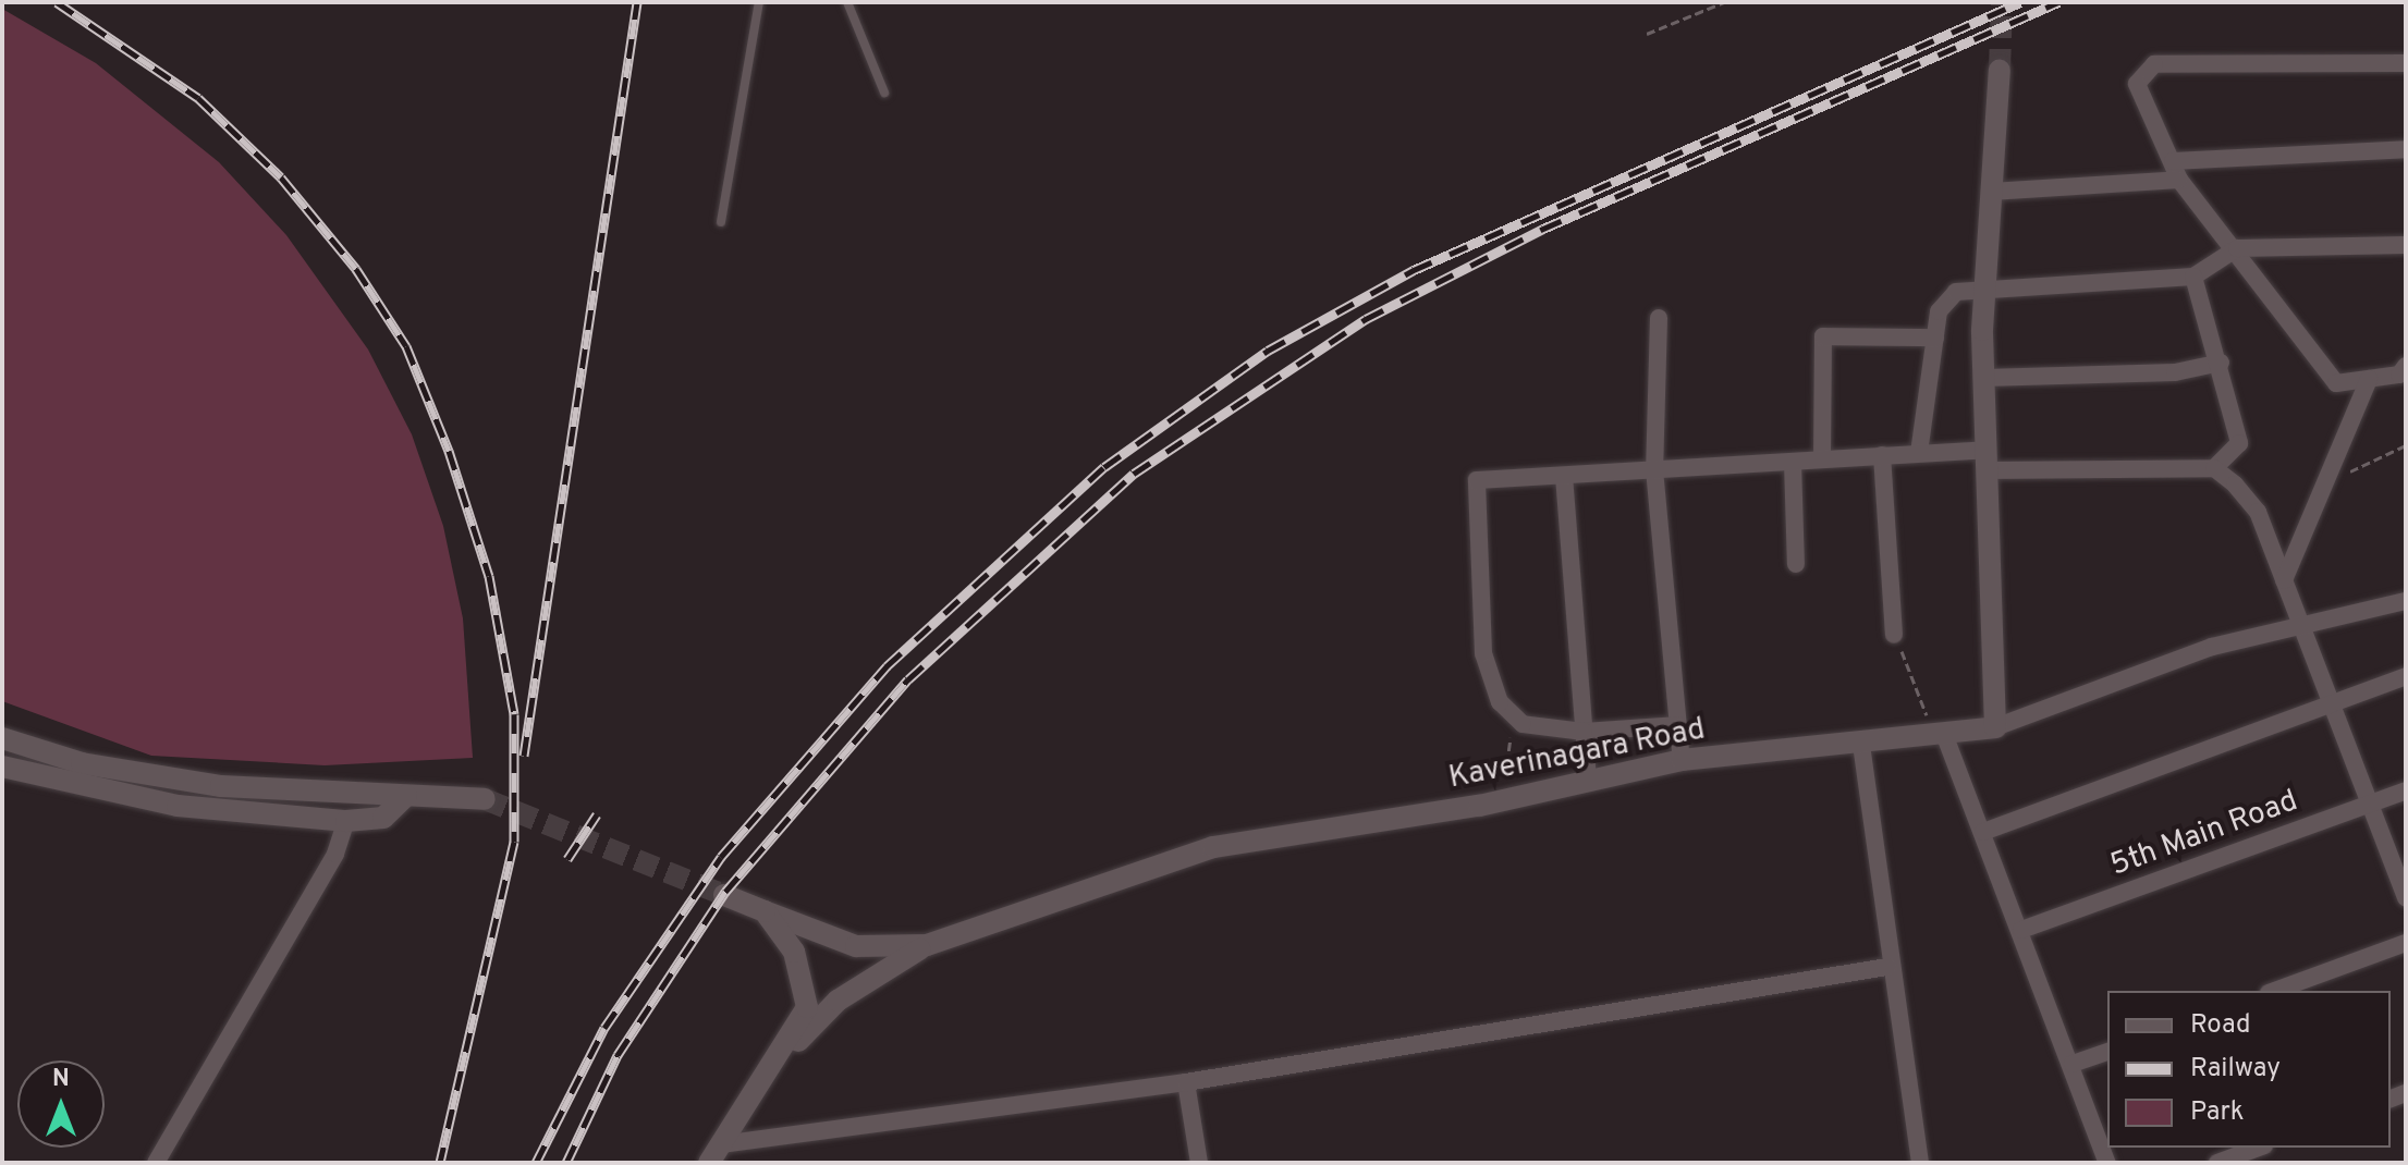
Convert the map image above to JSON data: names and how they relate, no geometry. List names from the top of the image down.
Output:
{
  "streets": {
    "street": ["Kaverinagara Road", "5th Main Road"]
  },
  "legend": ["Road", "Railway", "Park"],
  "north": "top"
}
